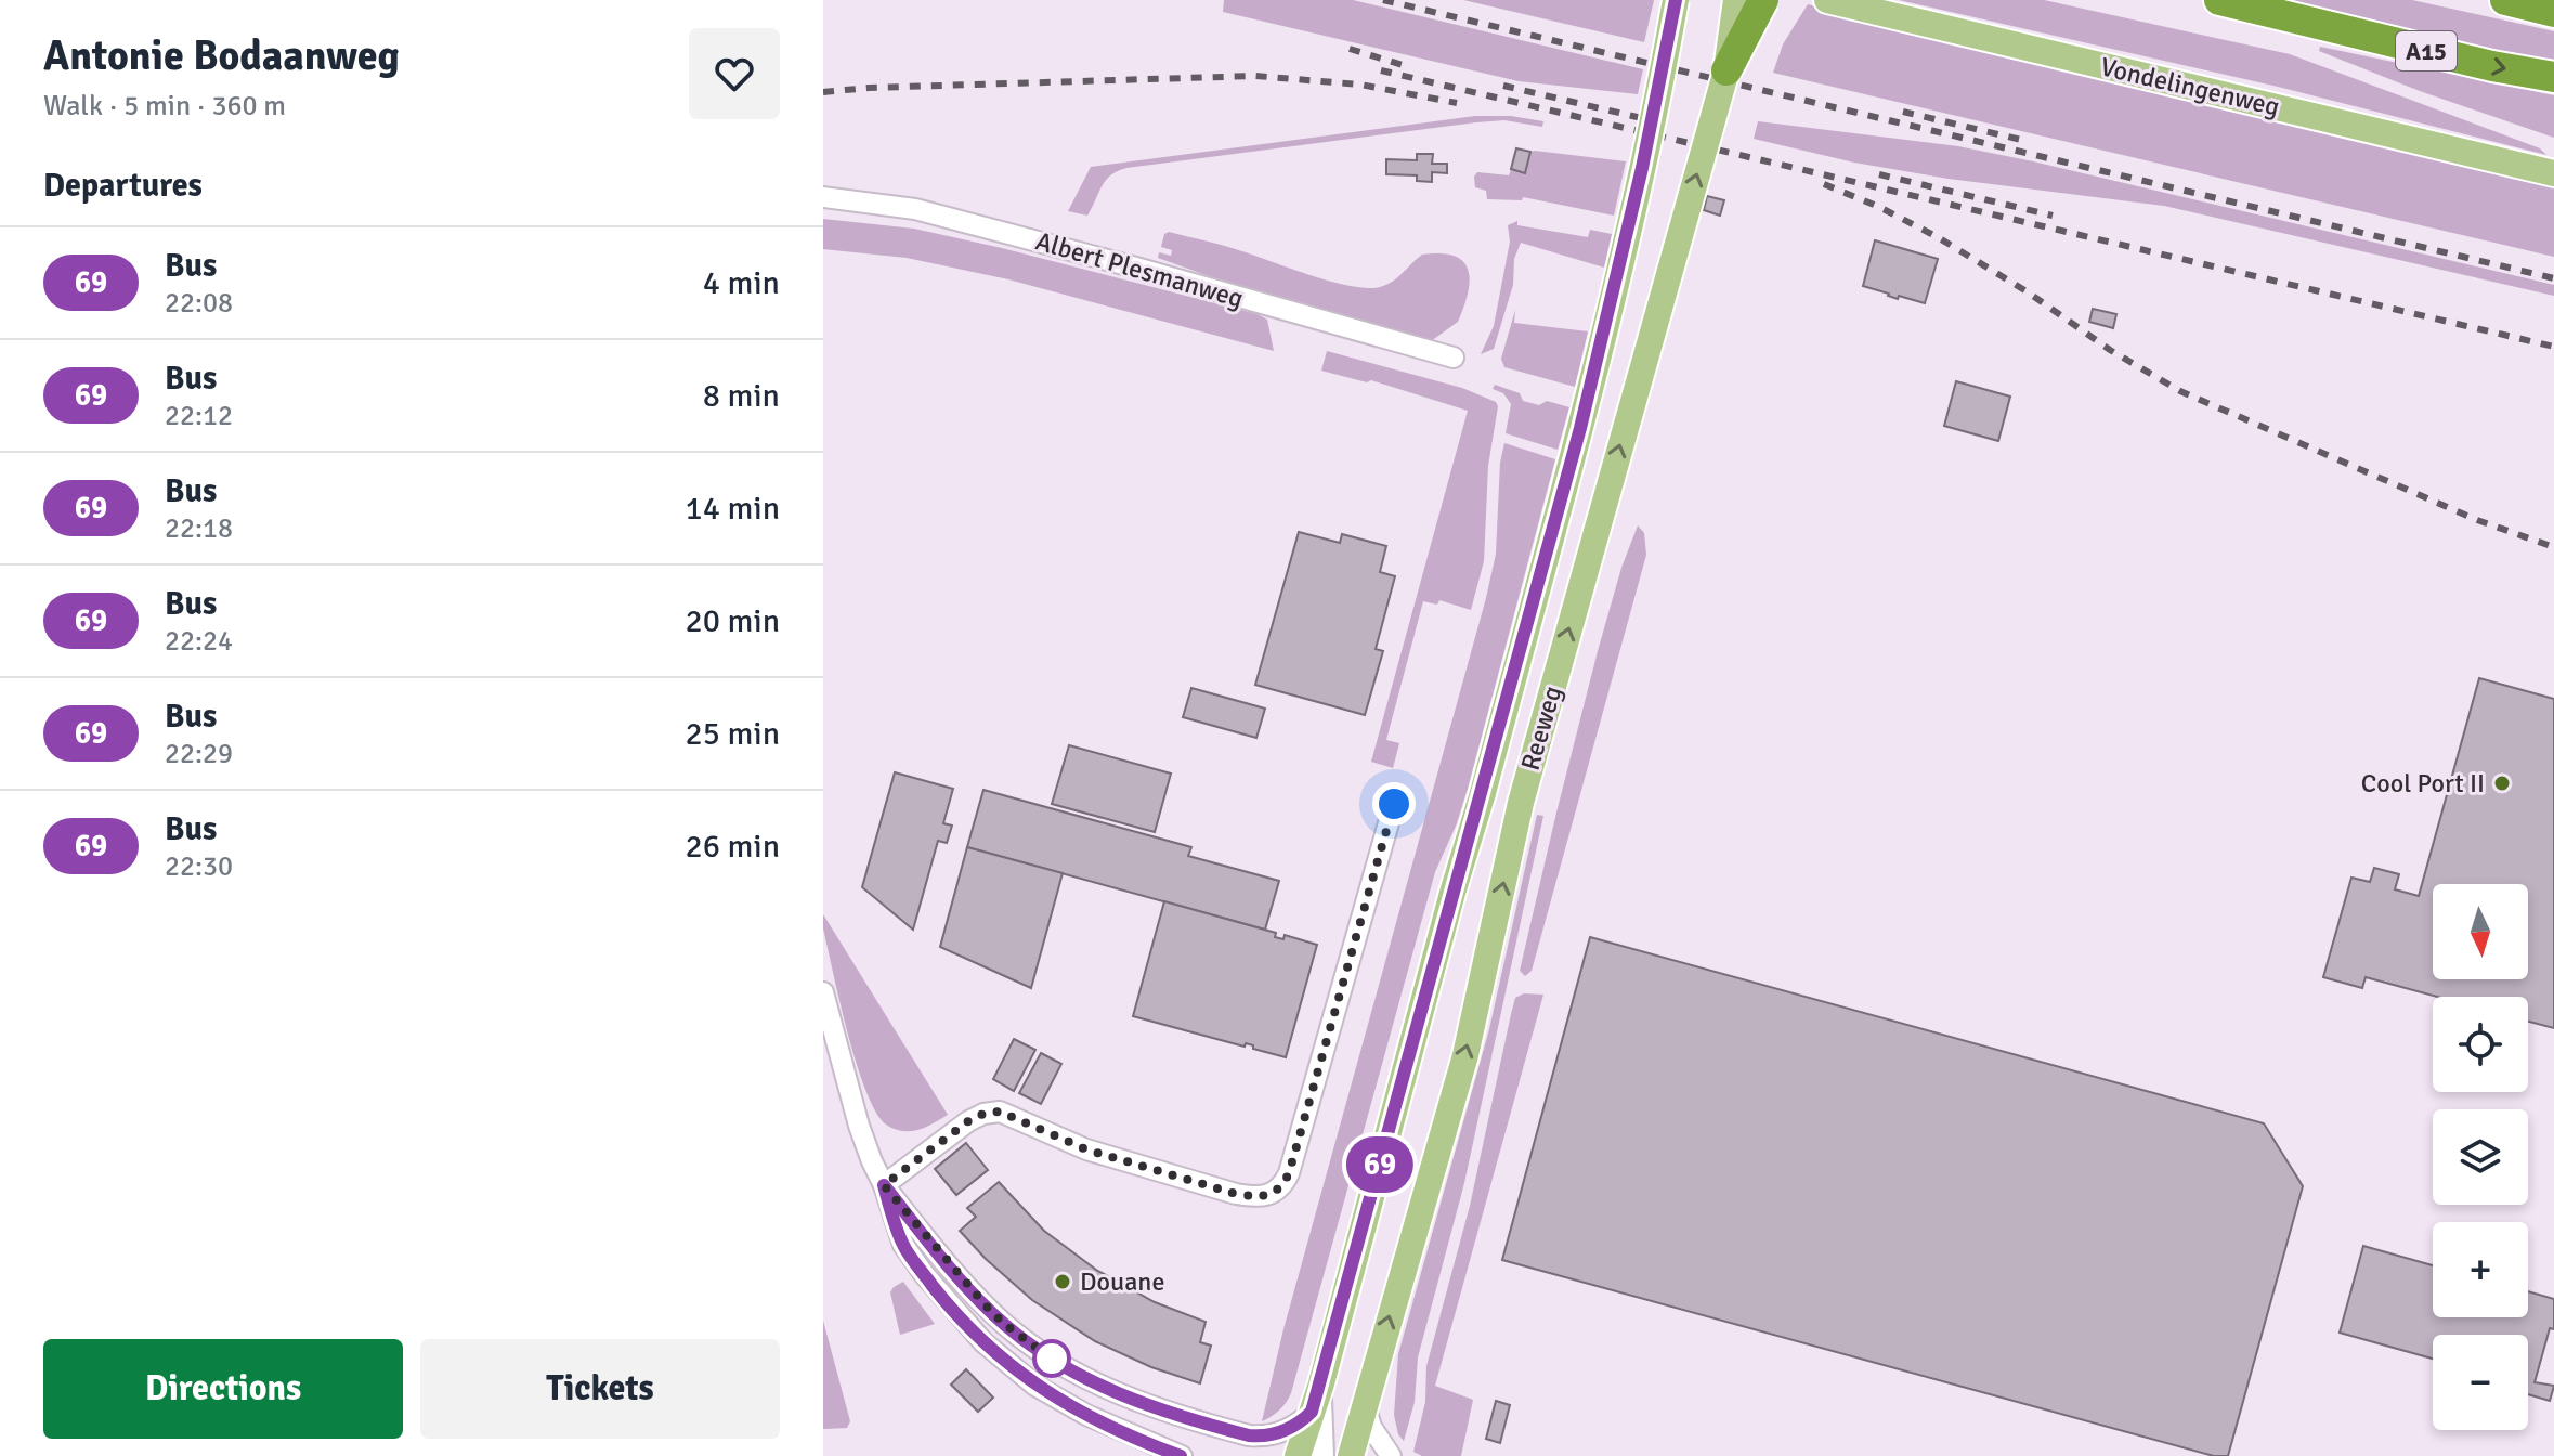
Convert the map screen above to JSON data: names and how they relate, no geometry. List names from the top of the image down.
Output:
{
  "streets": {
    "highway": ["A15"],
    "main road": ["Vondelingenweg", "Reeweg"],
    "street": ["Albert Plesmanweg"]
  },
  "places": ["Cool Port II", "Douane"],
  "lines": ["bus line 69"],
  "north": "bottom",
  "page": {
    "heading": [
      ["Antonie Bodaanweg", "Walk · 5 min · 360 m"],
      "Departures"
    ],
    "on_map": "69",
    "list": [
      {
        "mark": "69",
        "name": "Bus",
        "note": "22:08",
        "value": "4 min"
      },
      {
        "mark": "69",
        "name": "Bus",
        "note": "22:12",
        "value": "8 min"
      },
      {
        "mark": "69",
        "name": "Bus",
        "note": "22:18",
        "value": "14 min"
      },
      {
        "mark": "69",
        "name": "Bus",
        "note": "22:24",
        "value": "20 min"
      },
      {
        "mark": "69",
        "name": "Bus",
        "note": "22:29",
        "value": "25 min"
      },
      {
        "mark": "69",
        "name": "Bus",
        "note": "22:30",
        "value": "26 min"
      }
    ],
    "map_buttons": ["+", "−"],
    "buttons": ["Directions", "Tickets"]
  }
}
